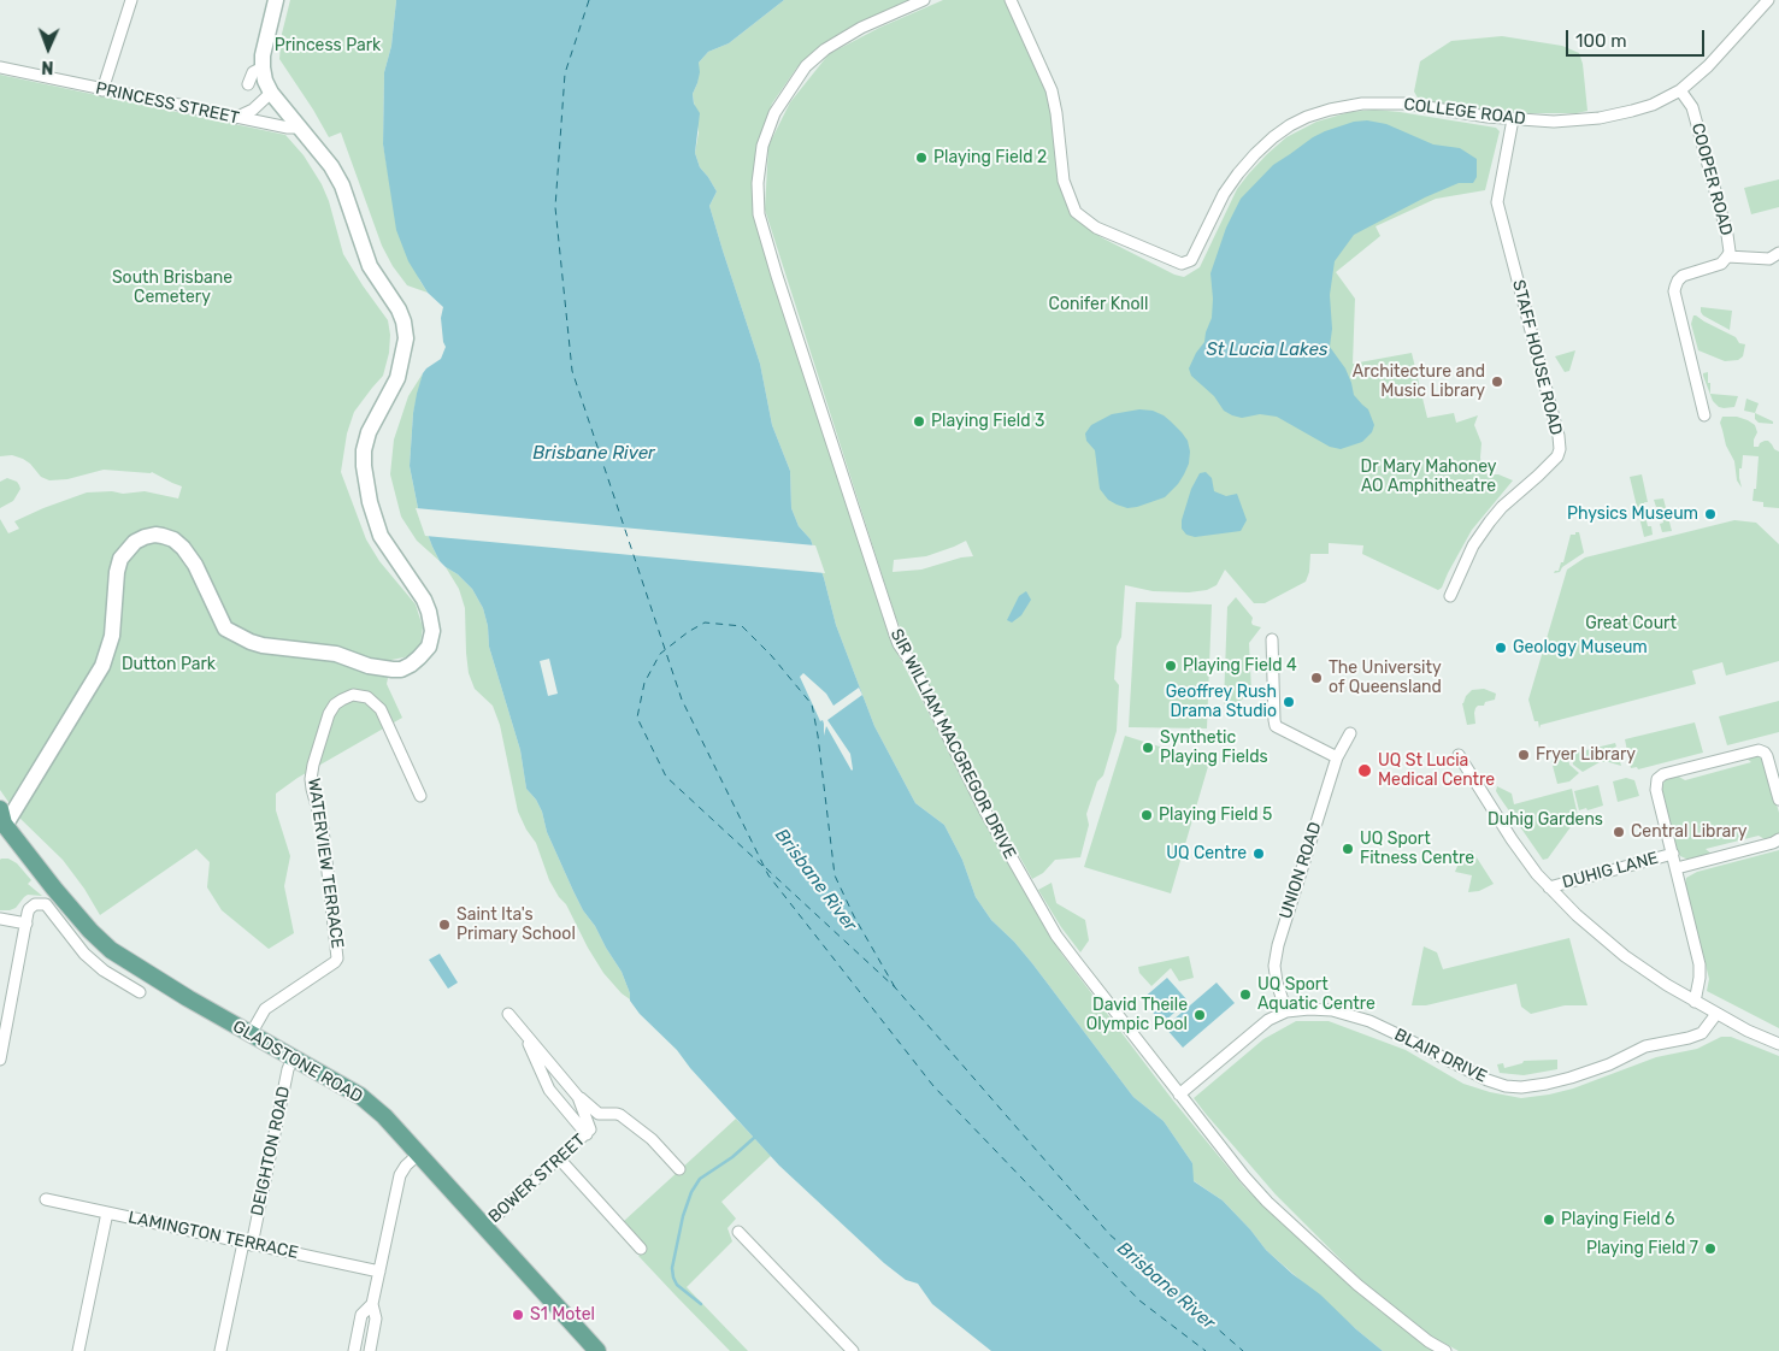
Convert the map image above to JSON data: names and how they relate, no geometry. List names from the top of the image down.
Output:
{
  "streets": {
    "main road": ["GLADSTONE ROAD"],
    "street": [
      "PRINCESS STREET",
      "COLLEGE ROAD",
      "COOPER ROAD",
      "STAFF HOUSE ROAD",
      "SIR WILLIAM MACGREGOR DRIVE",
      "WATERVIEW TERRACE",
      "UNION ROAD",
      "DUHIG LANE",
      "BLAIR DRIVE",
      "DEIGHTON ROAD",
      "BOWER STREET",
      "LAMINGTON TERRACE"
    ]
  },
  "crossings": [
    ["COLLEGE ROAD", "COOPER ROAD"],
    ["COLLEGE ROAD", "STAFF HOUSE ROAD"],
    ["SIR WILLIAM MACGREGOR DRIVE", "BLAIR DRIVE"],
    ["WATERVIEW TERRACE", "GLADSTONE ROAD"],
    ["UNION ROAD", "BLAIR DRIVE"],
    ["GLADSTONE ROAD", "DEIGHTON ROAD"],
    ["GLADSTONE ROAD", "BOWER STREET"],
    ["DEIGHTON ROAD", "LAMINGTON TERRACE"]
  ],
  "water": ["St Lucia Lakes", "Brisbane River"],
  "parks": [
    "Princess Park",
    "South Brisbane Cemetery",
    "Conifer Knoll",
    "Dr Mary Mahoney AO Amphitheatre",
    "Great Court",
    "Dutton Park",
    "Duhig Gardens"
  ],
  "places": [
    "Playing Field 2",
    "Architecture and Music Library",
    "Playing Field 3",
    "Physics Museum",
    "Geology Museum",
    "Playing Field 4",
    "The University of Queensland",
    "Geoffrey Rush Drama Studio",
    "Synthetic Playing Fields",
    "Fryer Library",
    "UQ St Lucia Medical Centre",
    "Playing Field 5",
    "Central Library",
    "UQ Sport Fitness Centre",
    "UQ Centre",
    "Saint Ita's Primary School",
    "UQ Sport Aquatic Centre",
    "David Theile Olympic Pool",
    "Playing Field 6",
    "Playing Field 7",
    "S1 Motel"
  ],
  "scale_bar": "100 m",
  "north": "bottom"
}
